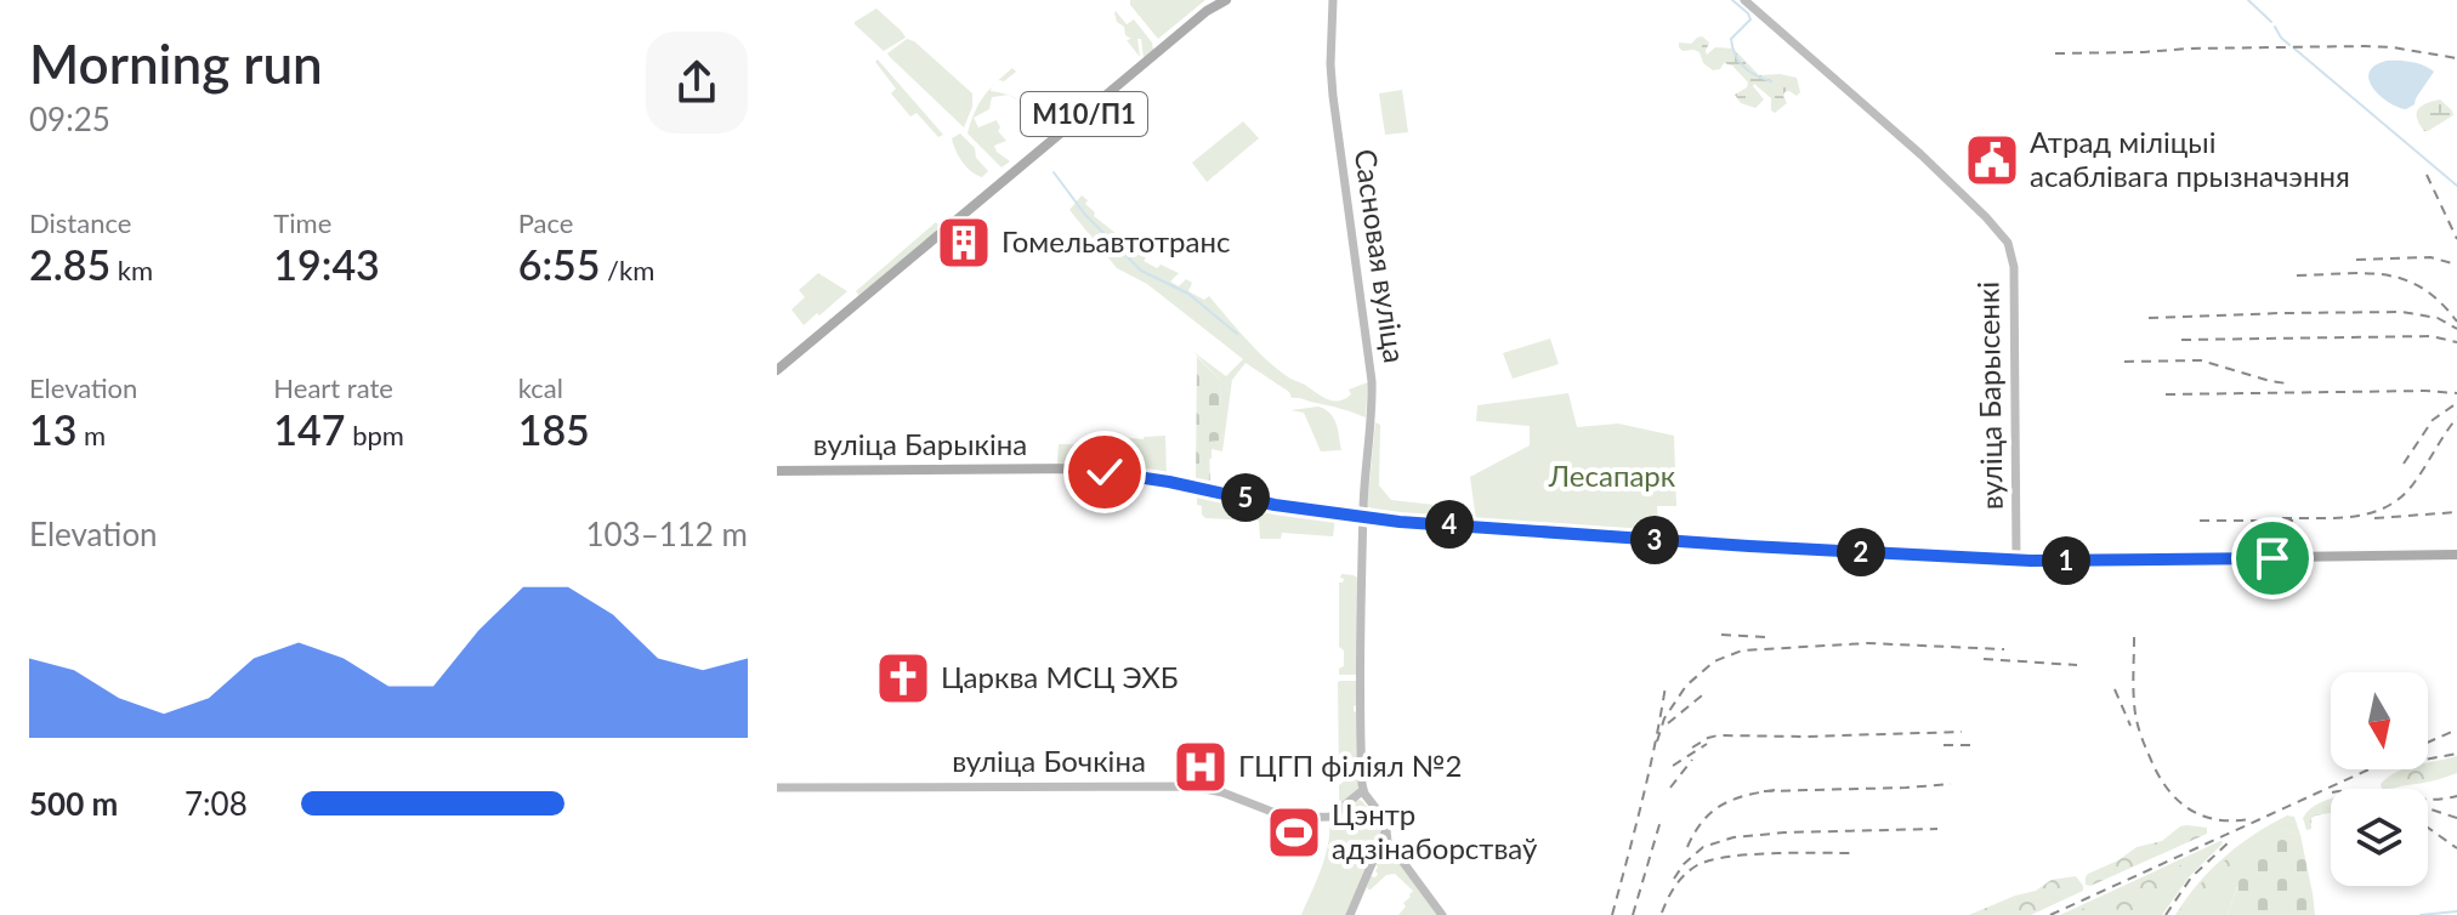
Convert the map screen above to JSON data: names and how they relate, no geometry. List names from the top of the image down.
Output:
{
  "streets": {
    "main road": [
      "М10/П1",
      "Сасновая вуліца",
      "вуліца Барысенкі",
      "вуліца Барыкіна",
      "вуліца Бочкіна"
    ]
  },
  "crossings": [
    ["Сасновая вуліца", "вуліца Барыкіна"],
    ["Сасновая вуліца", "вуліца Бочкіна"],
    ["вуліца Барысенкі", "вуліца Барыкіна"]
  ],
  "parks": ["Лесапарк"],
  "places": {
    "public building": ["Атрад міліцыі асаблівага прызначэння"],
    "building": ["Гомельавтотранс"],
    "church": ["Царква МСЦ ЭХБ"],
    "hospital": ["ГЦГП філіял №2"],
    "sports": ["Цэнтр адзінаборстваў"]
  },
  "north": "bottom",
  "page": {
    "heading": ["Morning run", "09:25"],
    "stats": [
      ["Distance", "2.85 km"],
      ["Time", "19:43"],
      ["Pace", "6:55 /km"],
      ["Elevation", "13 m"],
      ["Heart rate", "147 bpm"],
      ["kcal", "185"]
    ],
    "pins": [
      "5",
      "4",
      "3",
      "2",
      "1"
    ],
    "chart": ["Elevation", "103–112 m"],
    "list": [
      {
        "name": "500 m",
        "note": "7:08"
      }
    ]
  }
}
